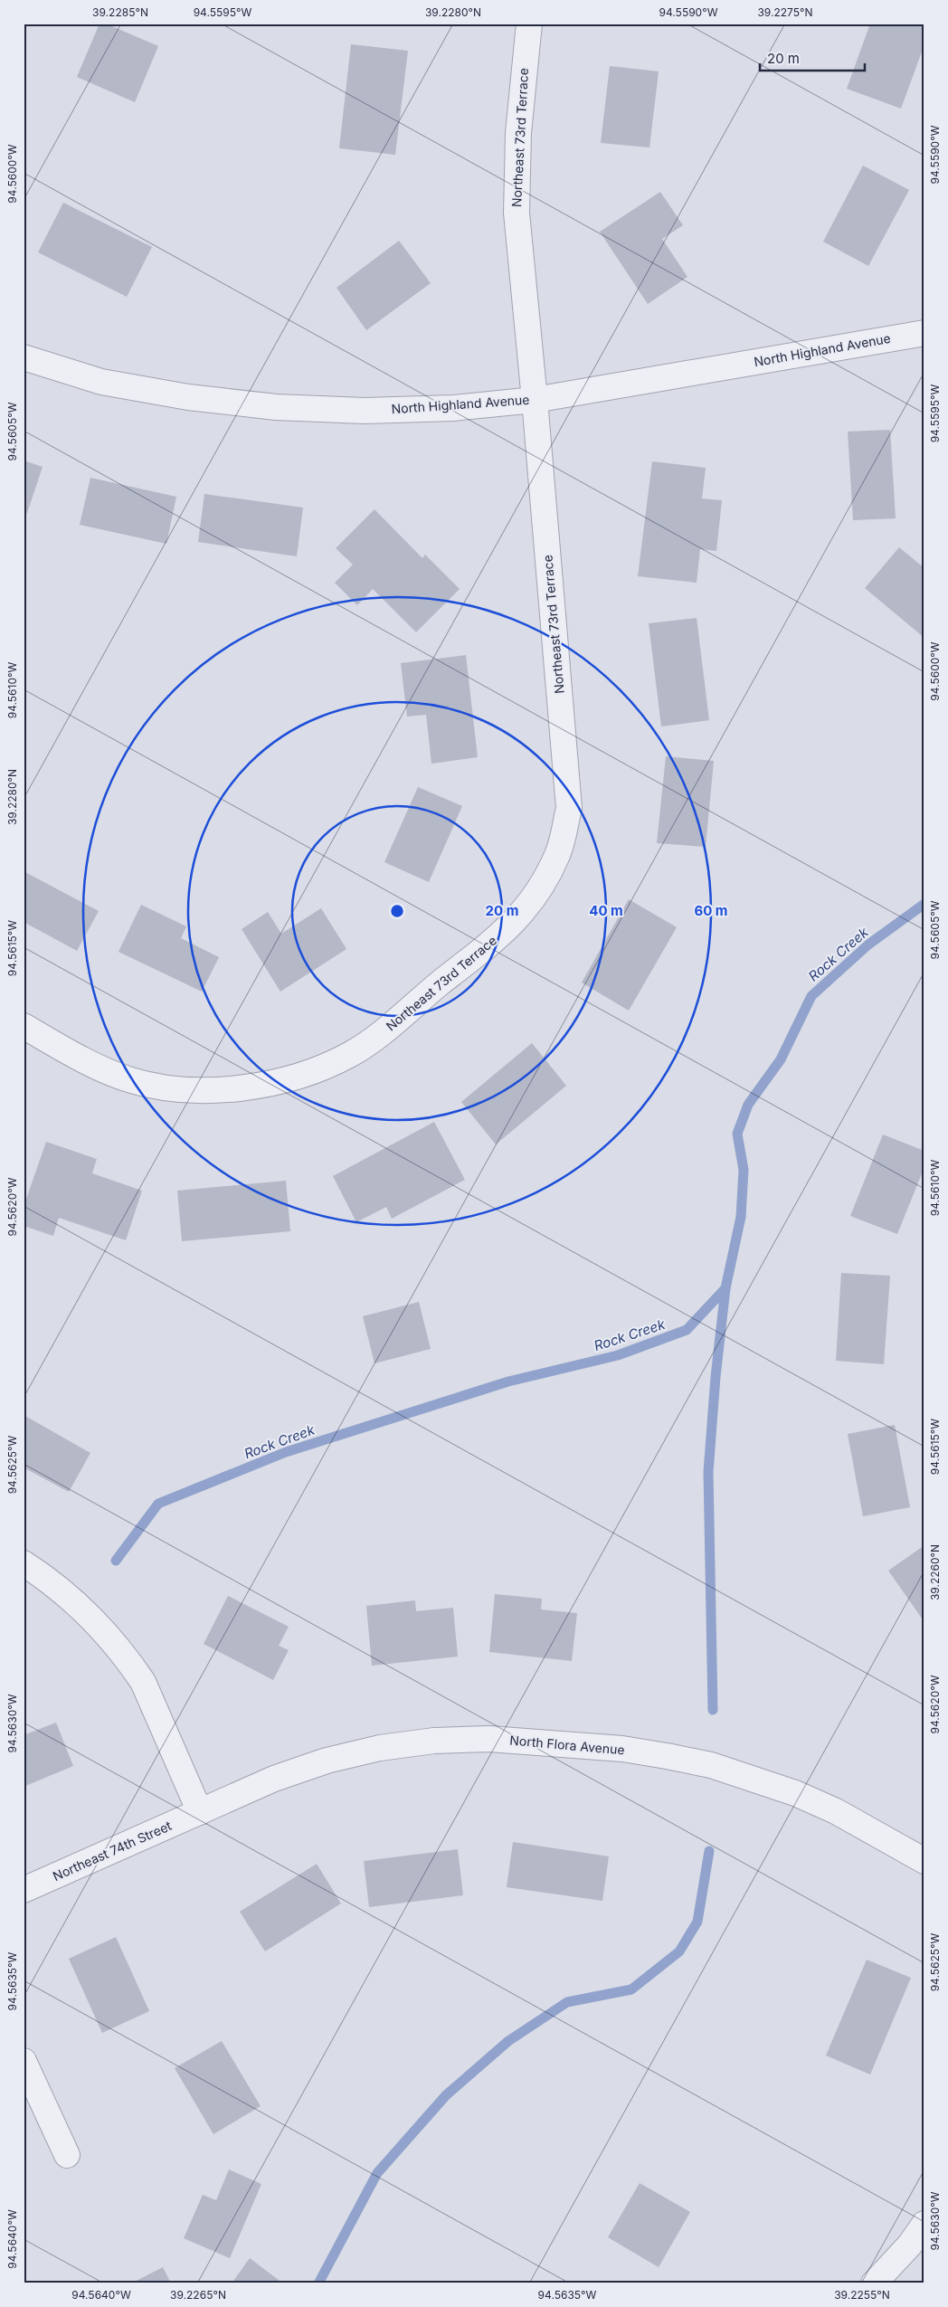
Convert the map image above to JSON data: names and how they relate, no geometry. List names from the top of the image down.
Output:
{
  "streets": {
    "street": [
      "Northeast 73rd Terrace",
      "North Highland Avenue",
      "North Flora Avenue",
      "Northeast 74th Street"
    ]
  },
  "crossings": [
    ["Northeast 73rd Terrace", "North Highland Avenue"],
    ["North Flora Avenue", "Northeast 74th Street"]
  ],
  "water": ["Rock Creek"],
  "scale_bar": "20 m",
  "coordinates": [
    "39.2285°N",
    "94.5595°W",
    "39.2280°N",
    "94.5590°W",
    "39.2275°N",
    "94.5600°W",
    "94.5605°W",
    "94.5610°W",
    "94.5615°W",
    "94.5620°W",
    "94.5625°W",
    "39.2260°N",
    "94.5630°W",
    "94.5635°W",
    "94.5640°W",
    "39.2265°N",
    "39.2255°N"
  ],
  "rings": ["20 m", "40 m", "60 m"]
}
